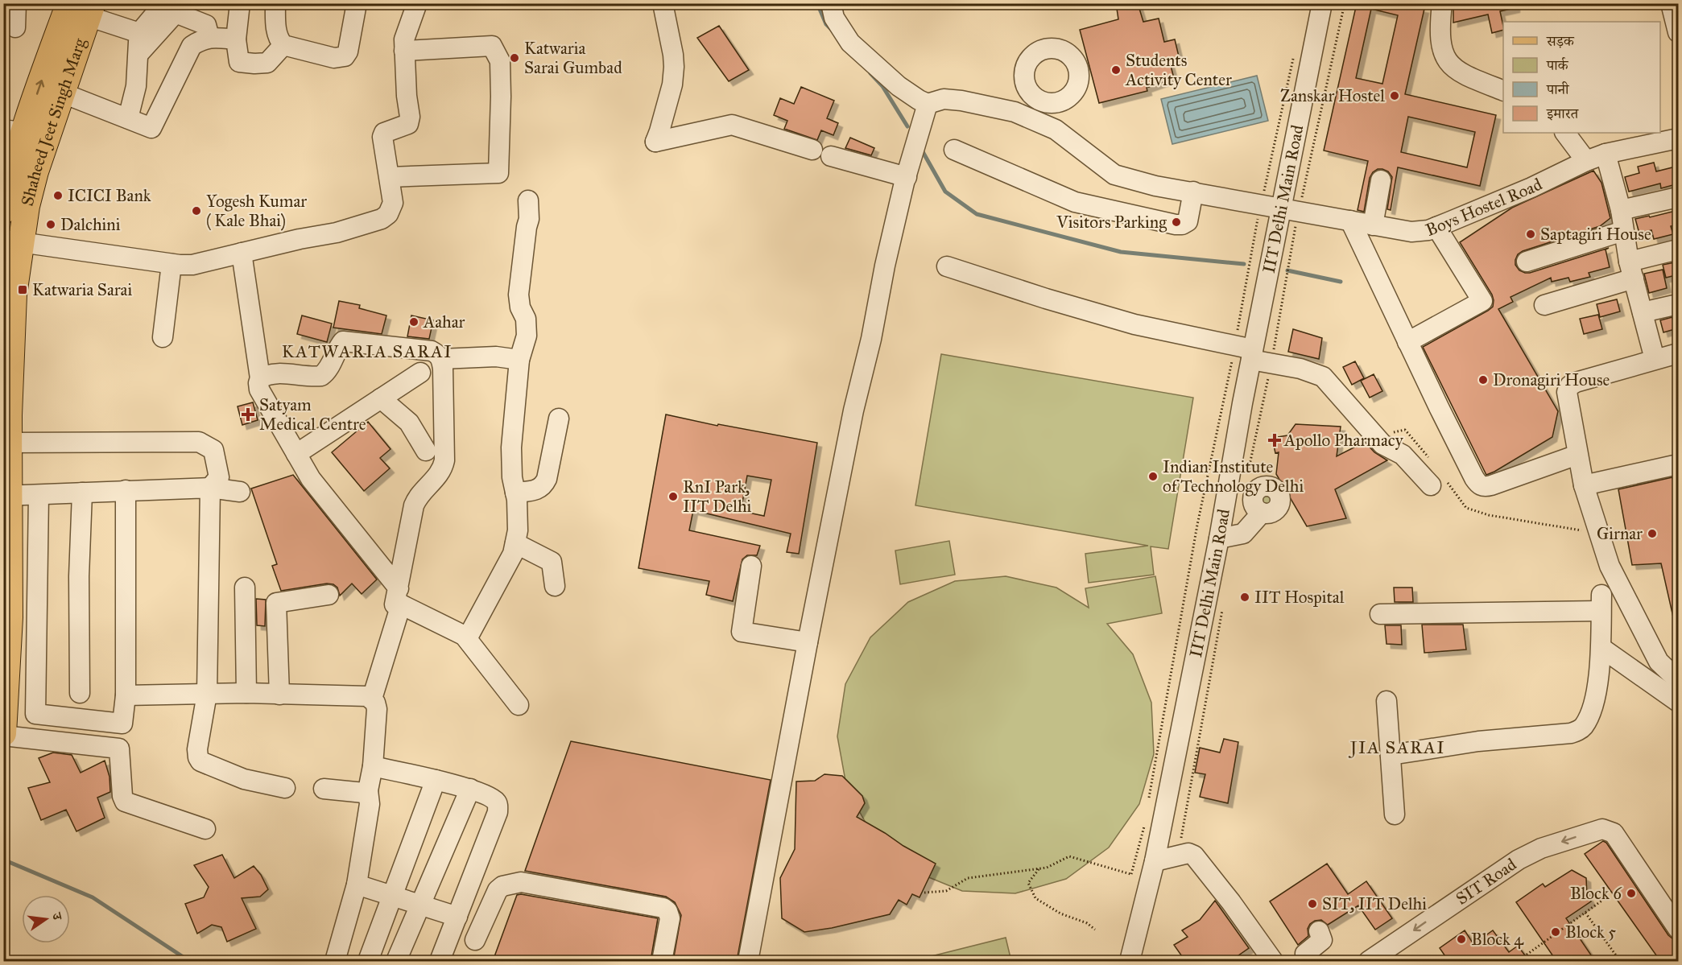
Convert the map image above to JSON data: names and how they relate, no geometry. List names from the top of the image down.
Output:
{
  "streets": {
    "main road": ["Shaheed Jeet Singh Marg"],
    "street": ["IIT Delhi Main Road", "Boys Hostel Road", "SIT Road"]
  },
  "crossings": [
    ["IIT Delhi Main Road", "Boys Hostel Road"]
  ],
  "districts": ["KATWARIA SARAI", "JIA SARAI"],
  "places": {
    "other": [
      "Katwaria Sarai Gumbad",
      "Students Activity Center",
      "Zanskar Hostel",
      "ICICI Bank",
      "Yogesh Kumar ( Kale Bhai)",
      "Visitors Parking",
      "Dalchini",
      "Saptagiri House",
      "Aahar",
      "Dronagiri House",
      "Indian Institute of Technology Delhi",
      "RnI Park, IIT Delhi",
      "Girnar",
      "IIT Hospital",
      "Block 6",
      "SIT, IIT Delhi",
      "Block 5",
      "Block 4"
    ],
    "transit": ["Katwaria Sarai"],
    "health": ["Satyam Medical Centre", "Apollo Pharmacy"]
  },
  "legend": [
    "सड़क",
    "पार्क",
    "पानी",
    "इमारत"
  ],
  "north": "right"
}
